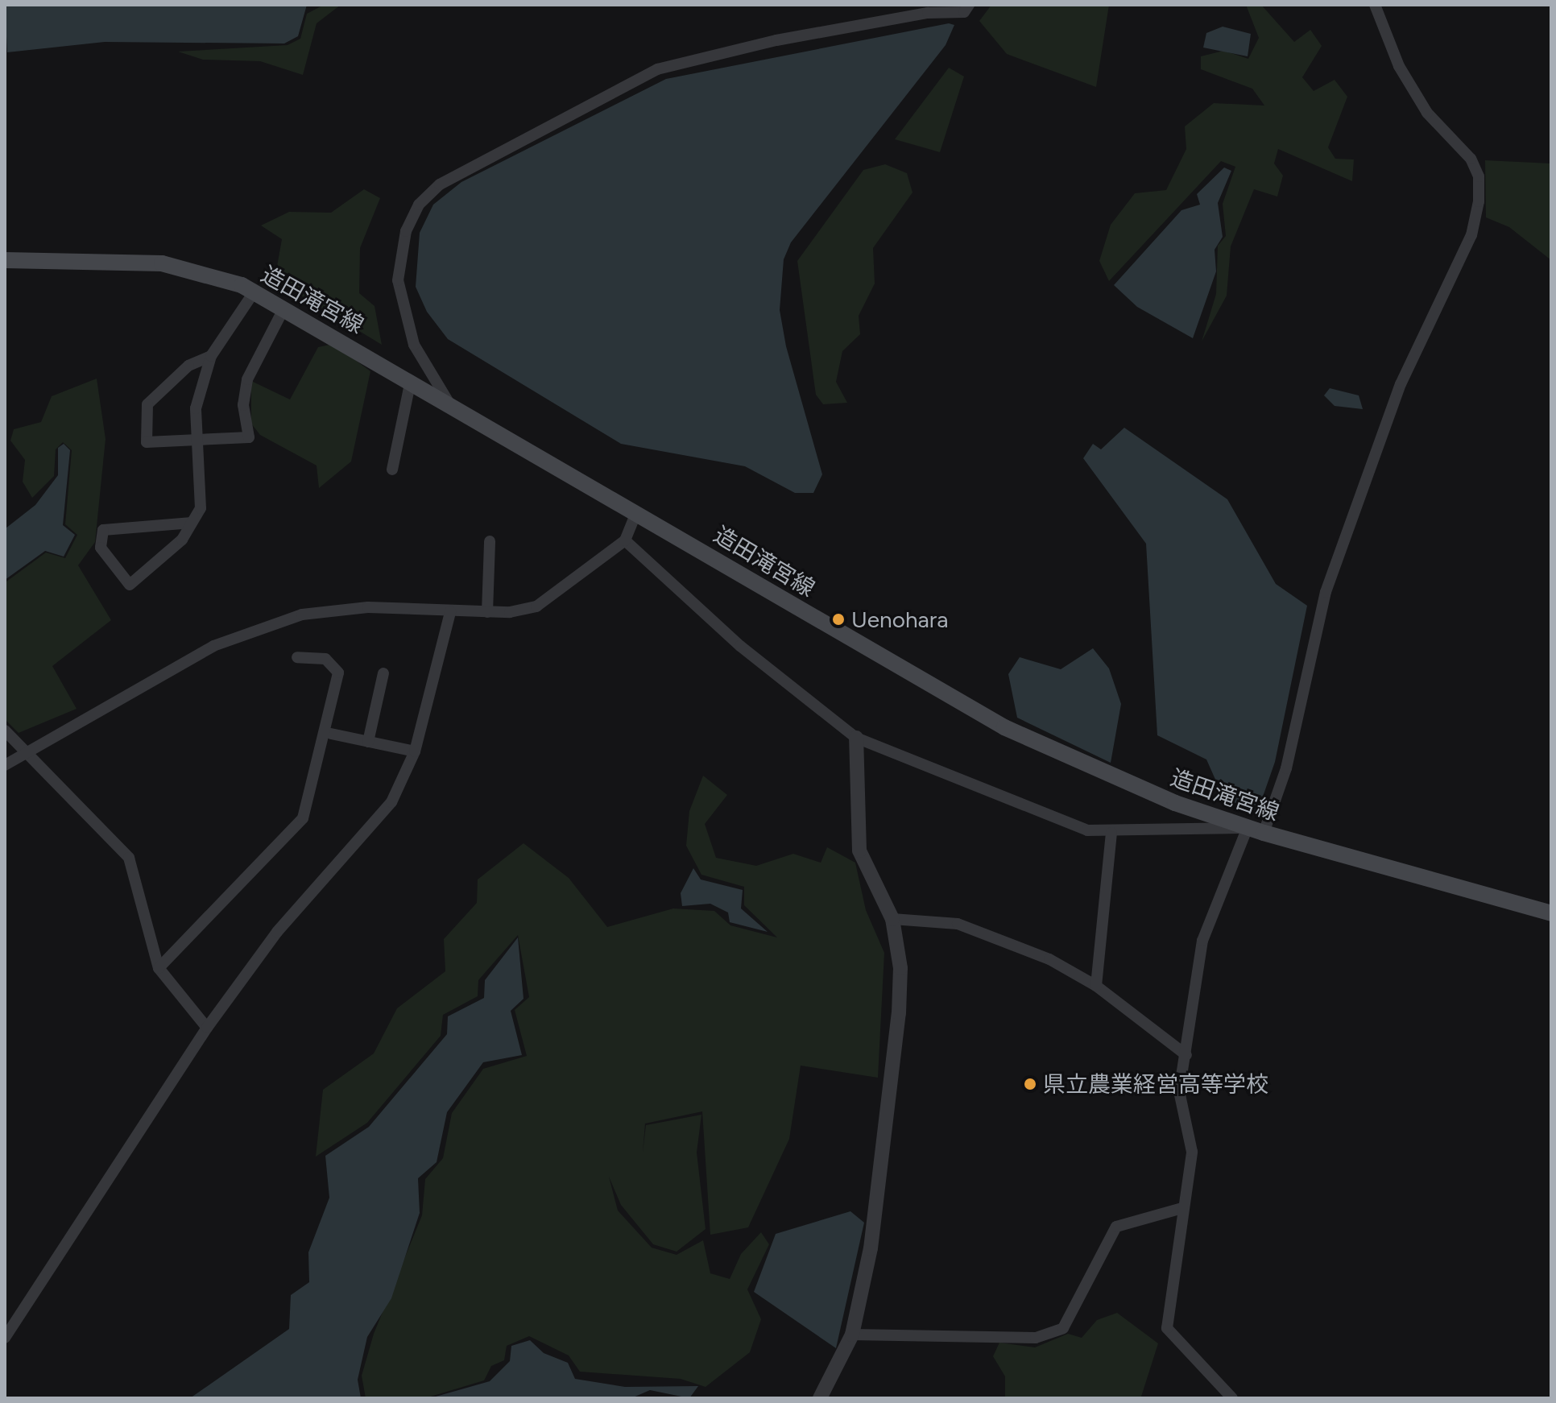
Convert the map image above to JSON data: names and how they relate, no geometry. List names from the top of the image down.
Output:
{
  "streets": {
    "main road": ["造田滝宮線"]
  },
  "places": ["Uenohara", "県立農業経営高等学校"]
}
